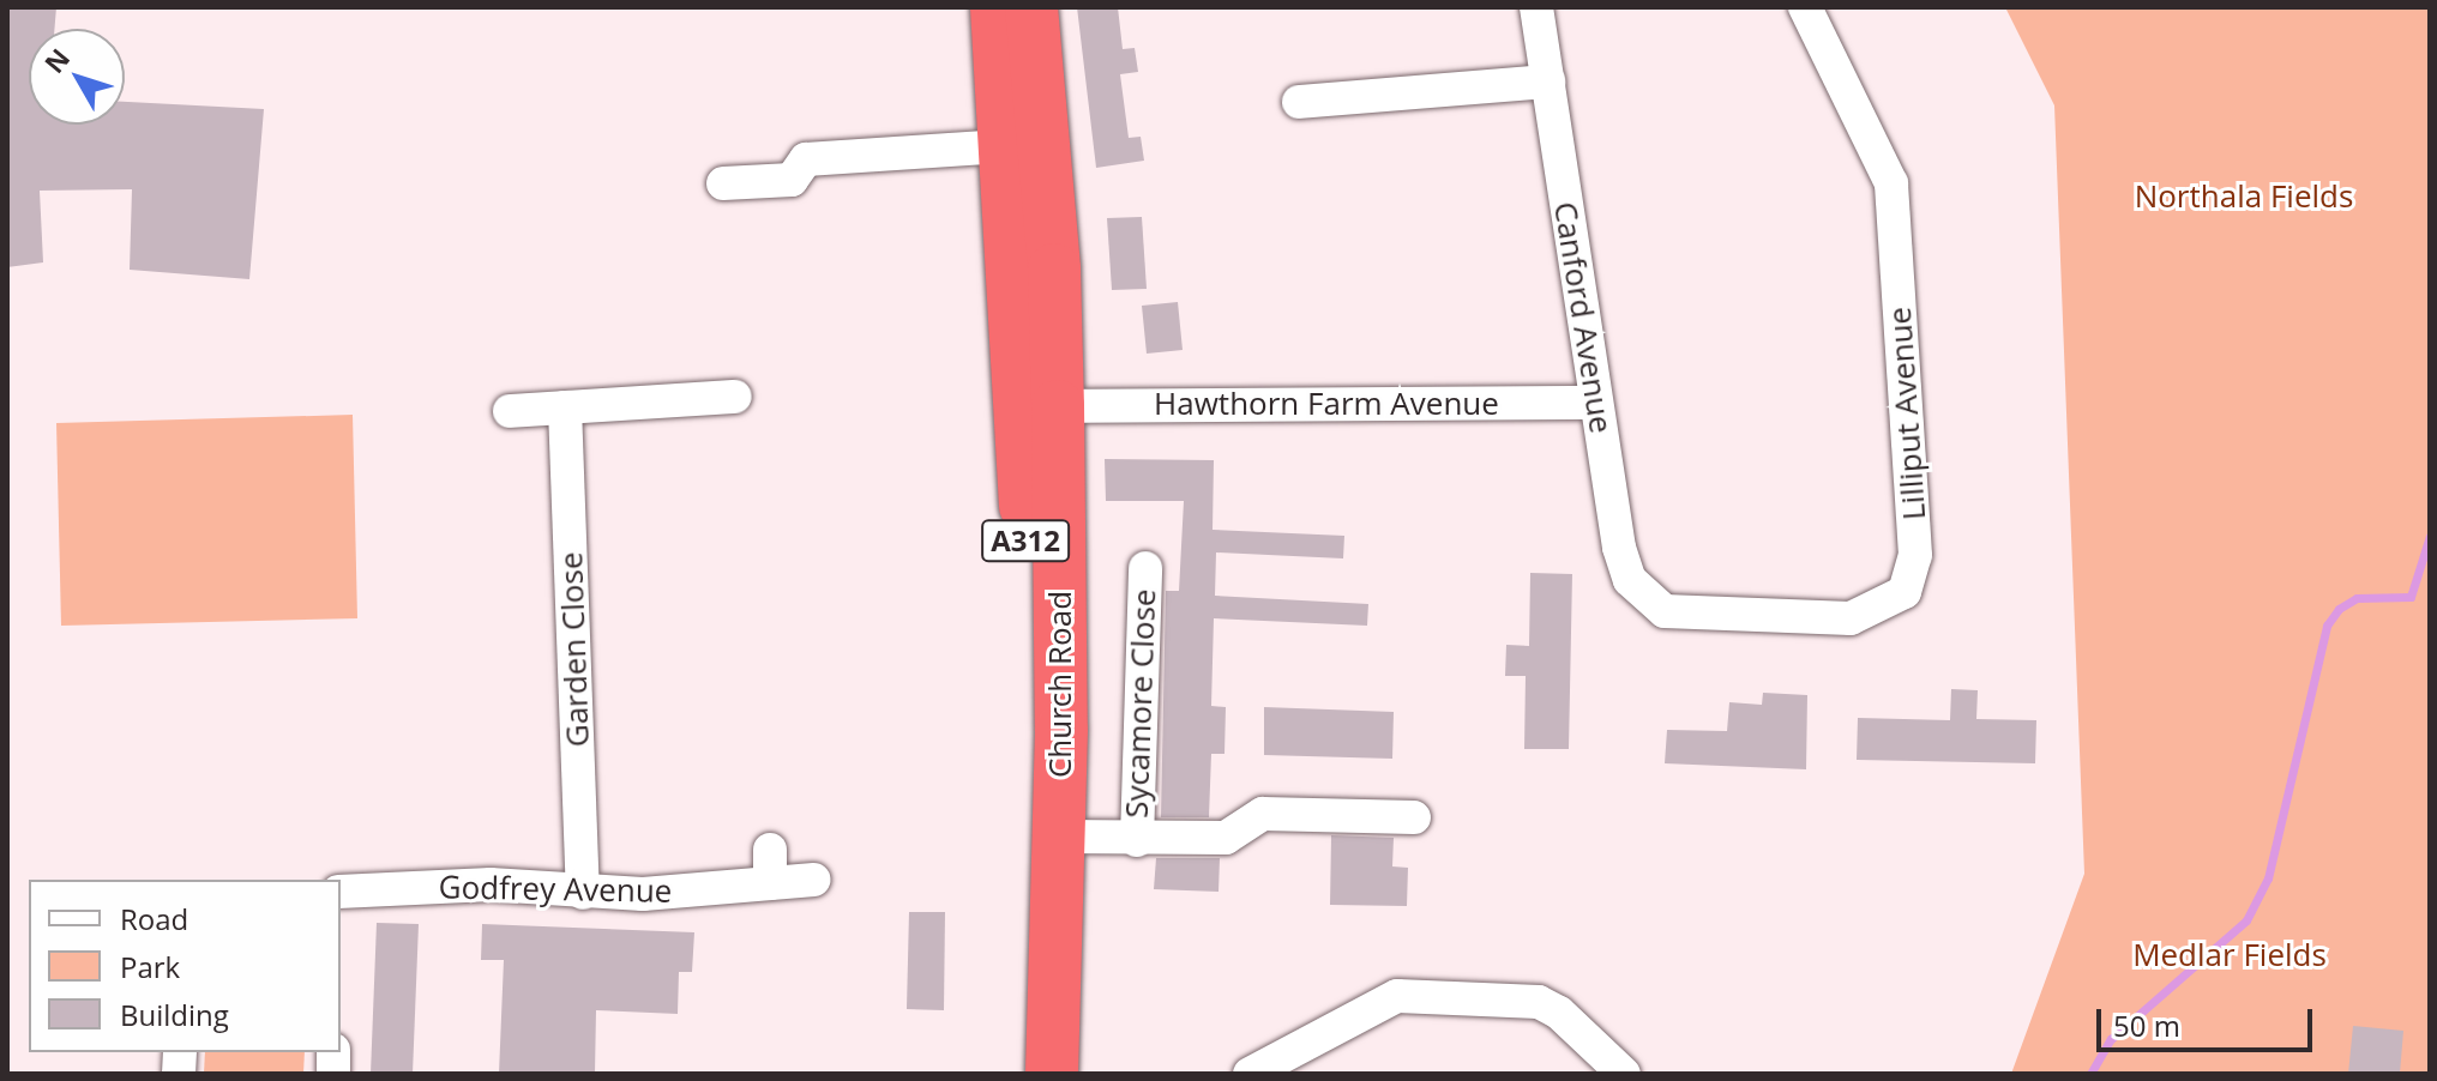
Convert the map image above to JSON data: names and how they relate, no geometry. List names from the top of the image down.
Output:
{
  "streets": {
    "highway": ["A312", "Church Road"],
    "street": [
      "Canford Avenue",
      "Hawthorn Farm Avenue",
      "Lilliput Avenue",
      "Garden Close",
      "Sycamore Close",
      "Godfrey Avenue"
    ]
  },
  "crossings": [
    ["Canford Avenue", "Hawthorn Farm Avenue"],
    ["Canford Avenue", "Lilliput Avenue"],
    ["Hawthorn Farm Avenue", "Church Road"],
    ["Garden Close", "Godfrey Avenue"],
    ["Church Road", "Sycamore Close"]
  ],
  "parks": ["Northala Fields", "Medlar Fields"],
  "legend": ["Road", "Park", "Building"],
  "scale_bar": "50 m",
  "north": "top left"
}
